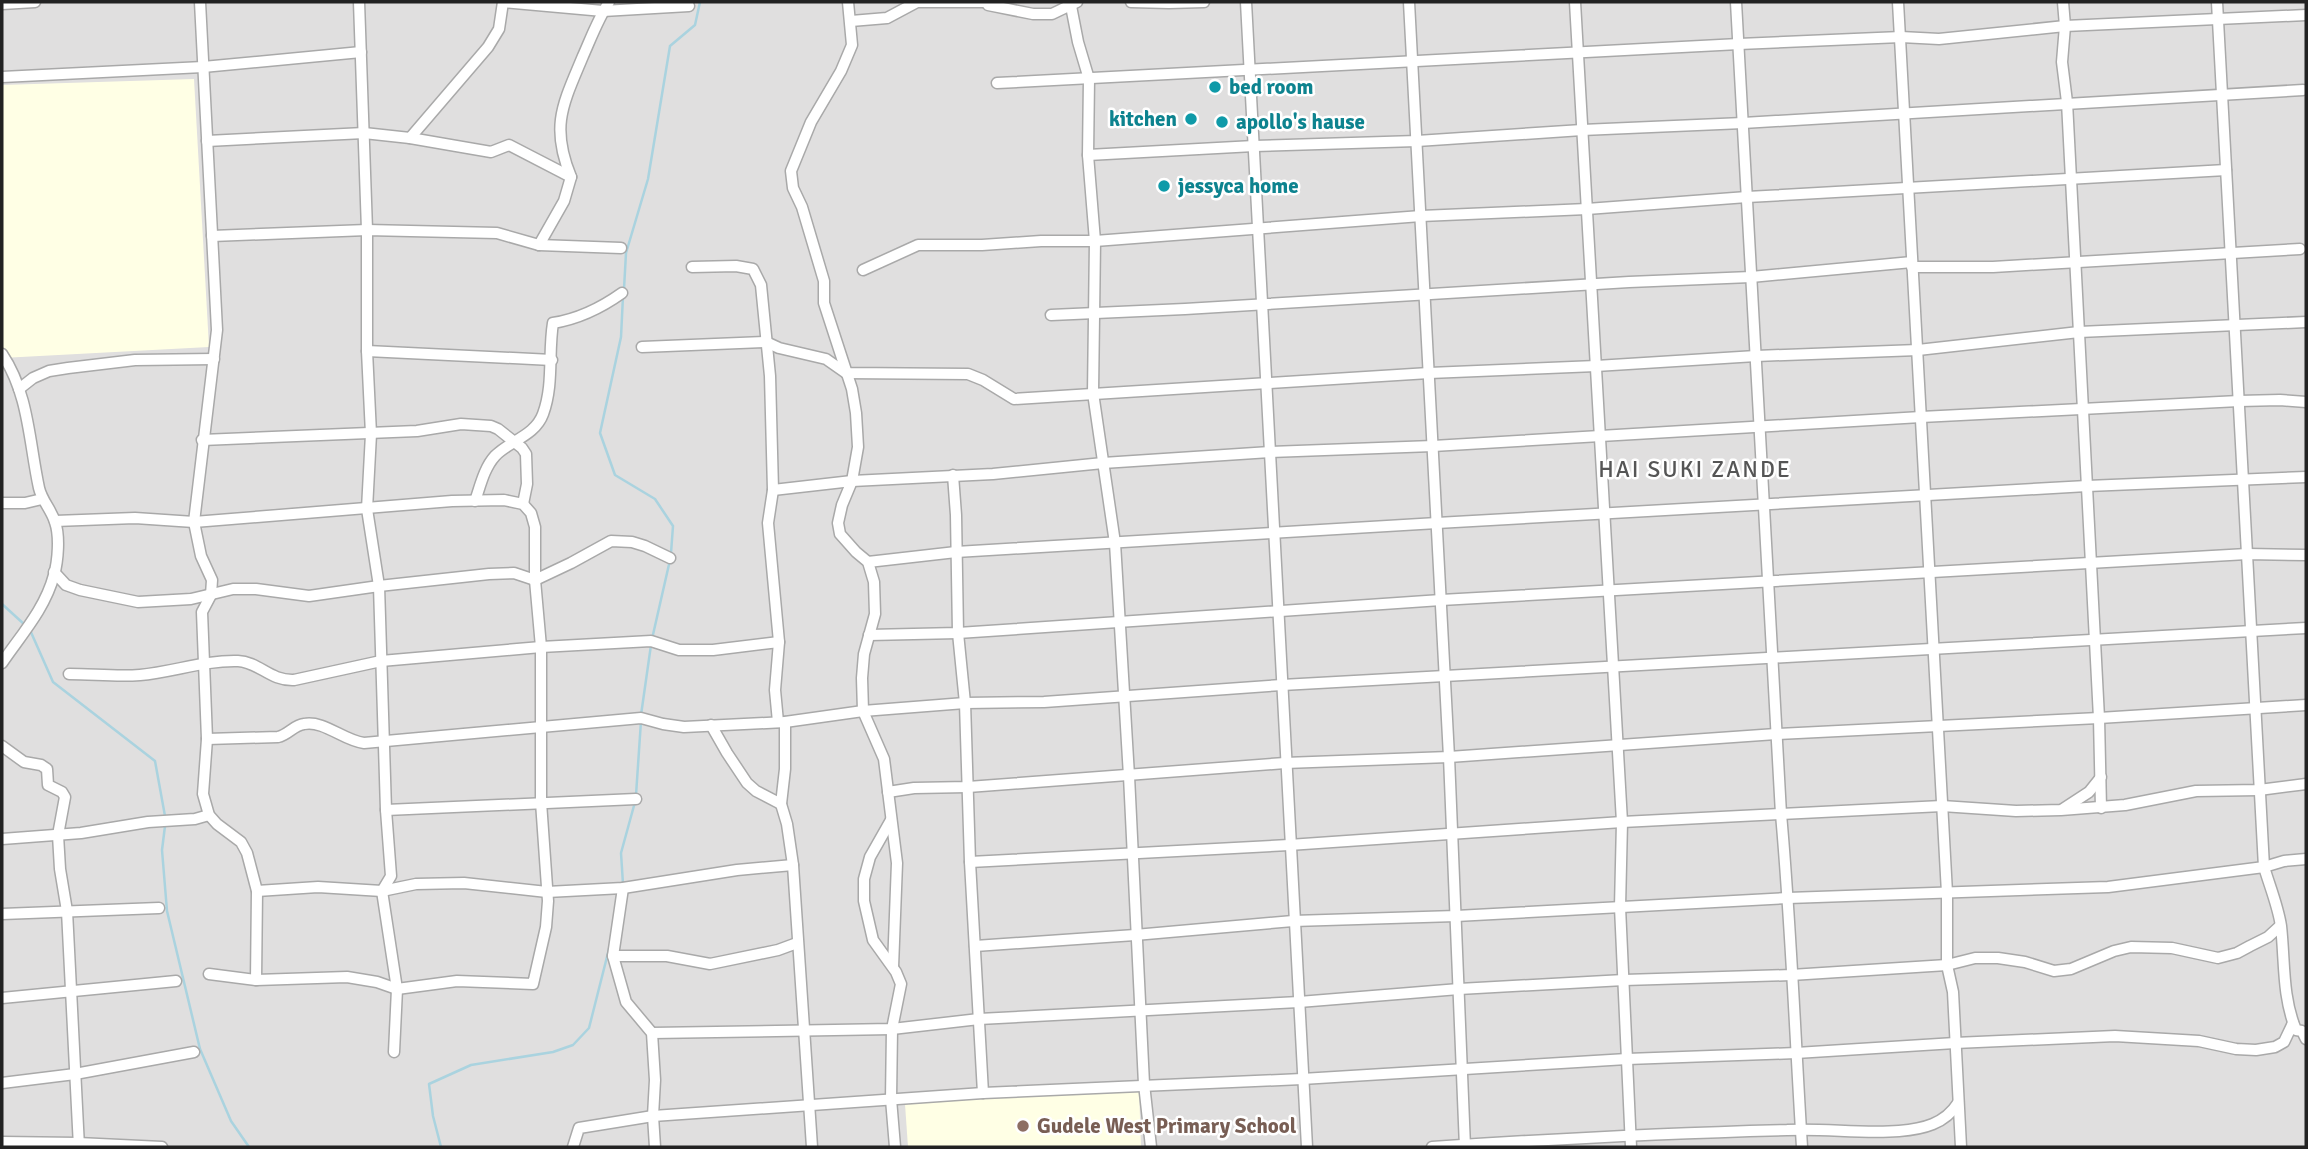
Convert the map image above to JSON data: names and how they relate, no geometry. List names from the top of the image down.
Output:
{
  "districts": ["HAI SUKI ZANDE"],
  "places": [
    "bed room",
    "kitchen",
    "apollo's hause",
    "jessyca home",
    "Gudele West Primary School"
  ]
}
